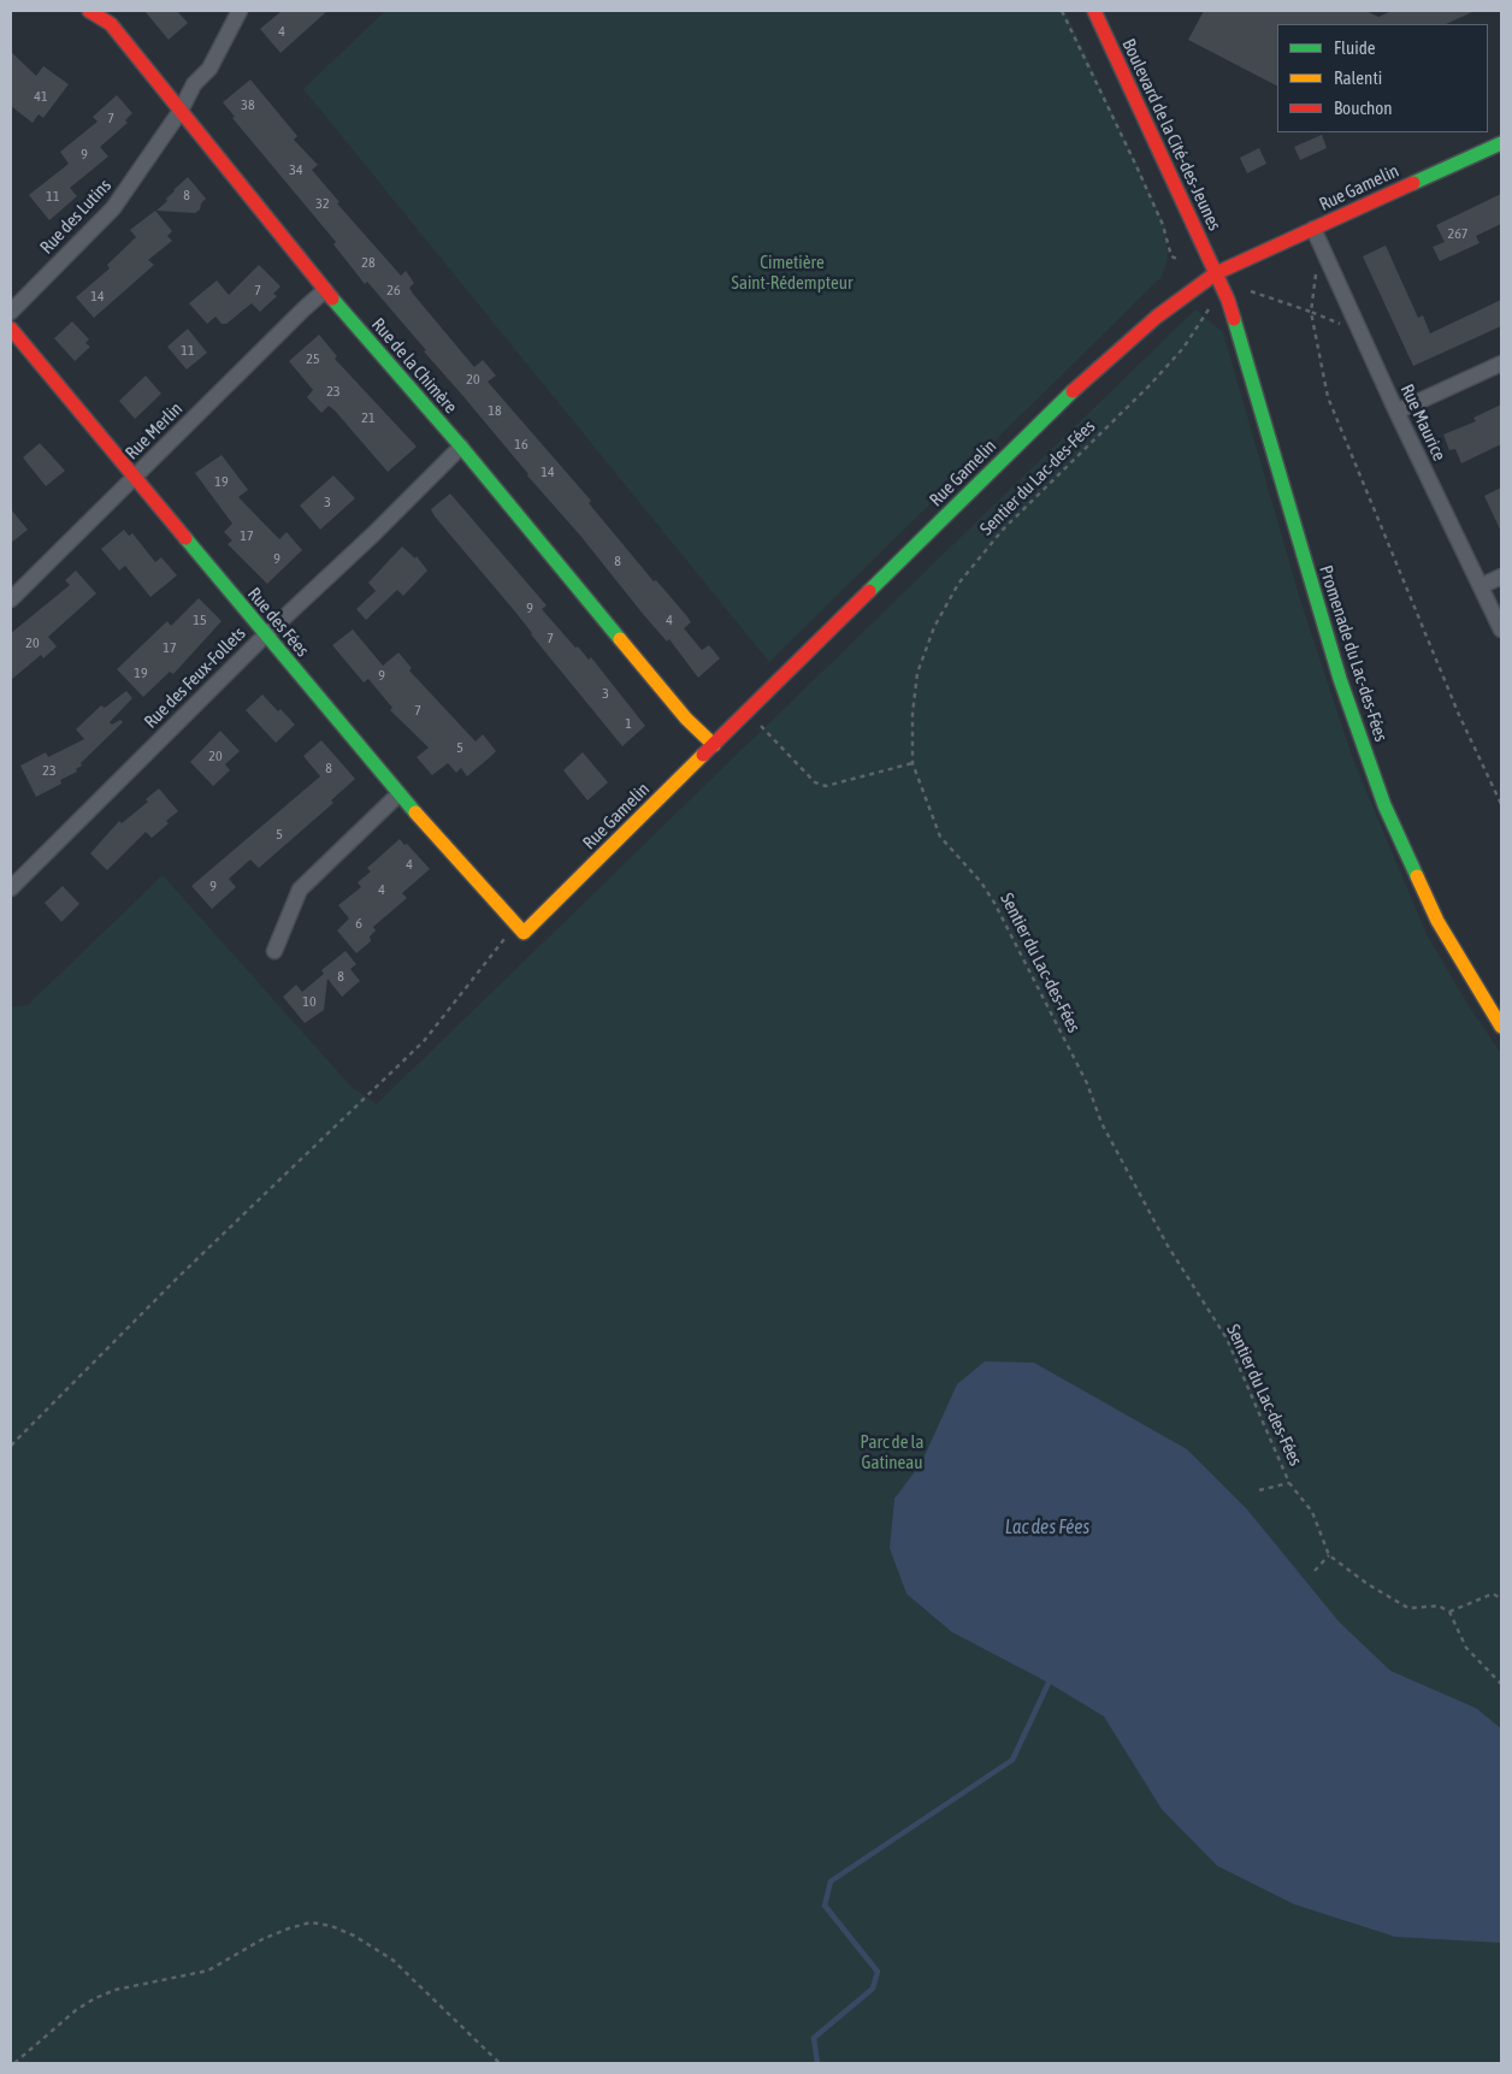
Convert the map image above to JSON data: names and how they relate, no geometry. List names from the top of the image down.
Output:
{
  "streets": {
    "street": [
      "Boulevard de la Cité-des-Jeunes",
      "Rue Gamelin",
      "Rue des Lutins",
      "Rue de la Chimère",
      "Rue Maurice",
      "Rue Merlin",
      "Rue des Fées",
      "Promenade du Lac-des-Fées",
      "Rue des Feux-Follets"
    ],
    "path": ["Sentier du Lac-des-Fées"]
  },
  "crossings": [
    ["Boulevard de la Cité-des-Jeunes", "Rue Gamelin"],
    ["Boulevard de la Cité-des-Jeunes", "Promenade du Lac-des-Fées"],
    ["Rue Gamelin", "Rue de la Chimère"],
    ["Rue Gamelin", "Rue Maurice"],
    ["Rue Gamelin", "Rue des Fées"],
    ["Rue Gamelin", "Promenade du Lac-des-Fées"],
    ["Rue des Lutins", "Rue de la Chimère"],
    ["Rue de la Chimère", "Rue Merlin"],
    ["Rue de la Chimère", "Rue des Feux-Follets"],
    ["Rue Merlin", "Rue des Fées"],
    ["Rue des Fées", "Rue des Feux-Follets"]
  ],
  "water": ["Lac des Fées"],
  "parks": ["Cimetière Saint-Rédempteur", "Parc de la Gatineau"],
  "house_numbers": [
    "4",
    "41",
    "38",
    "7",
    "9",
    "34",
    "8",
    "11",
    "32",
    "267",
    "28",
    "7",
    "26",
    "14",
    "11",
    "25",
    "20",
    "23",
    "18",
    "21",
    "16",
    "14",
    "19",
    "3",
    "17",
    "9",
    "8",
    "9",
    "15",
    "4",
    "7",
    "20",
    "17",
    "19",
    "9",
    "3",
    "7",
    "1",
    "5",
    "20",
    "8",
    "23",
    "5",
    "4",
    "9",
    "4",
    "6",
    "8",
    "10"
  ],
  "legend": ["Fluide", "Ralenti", "Bouchon"]
}
